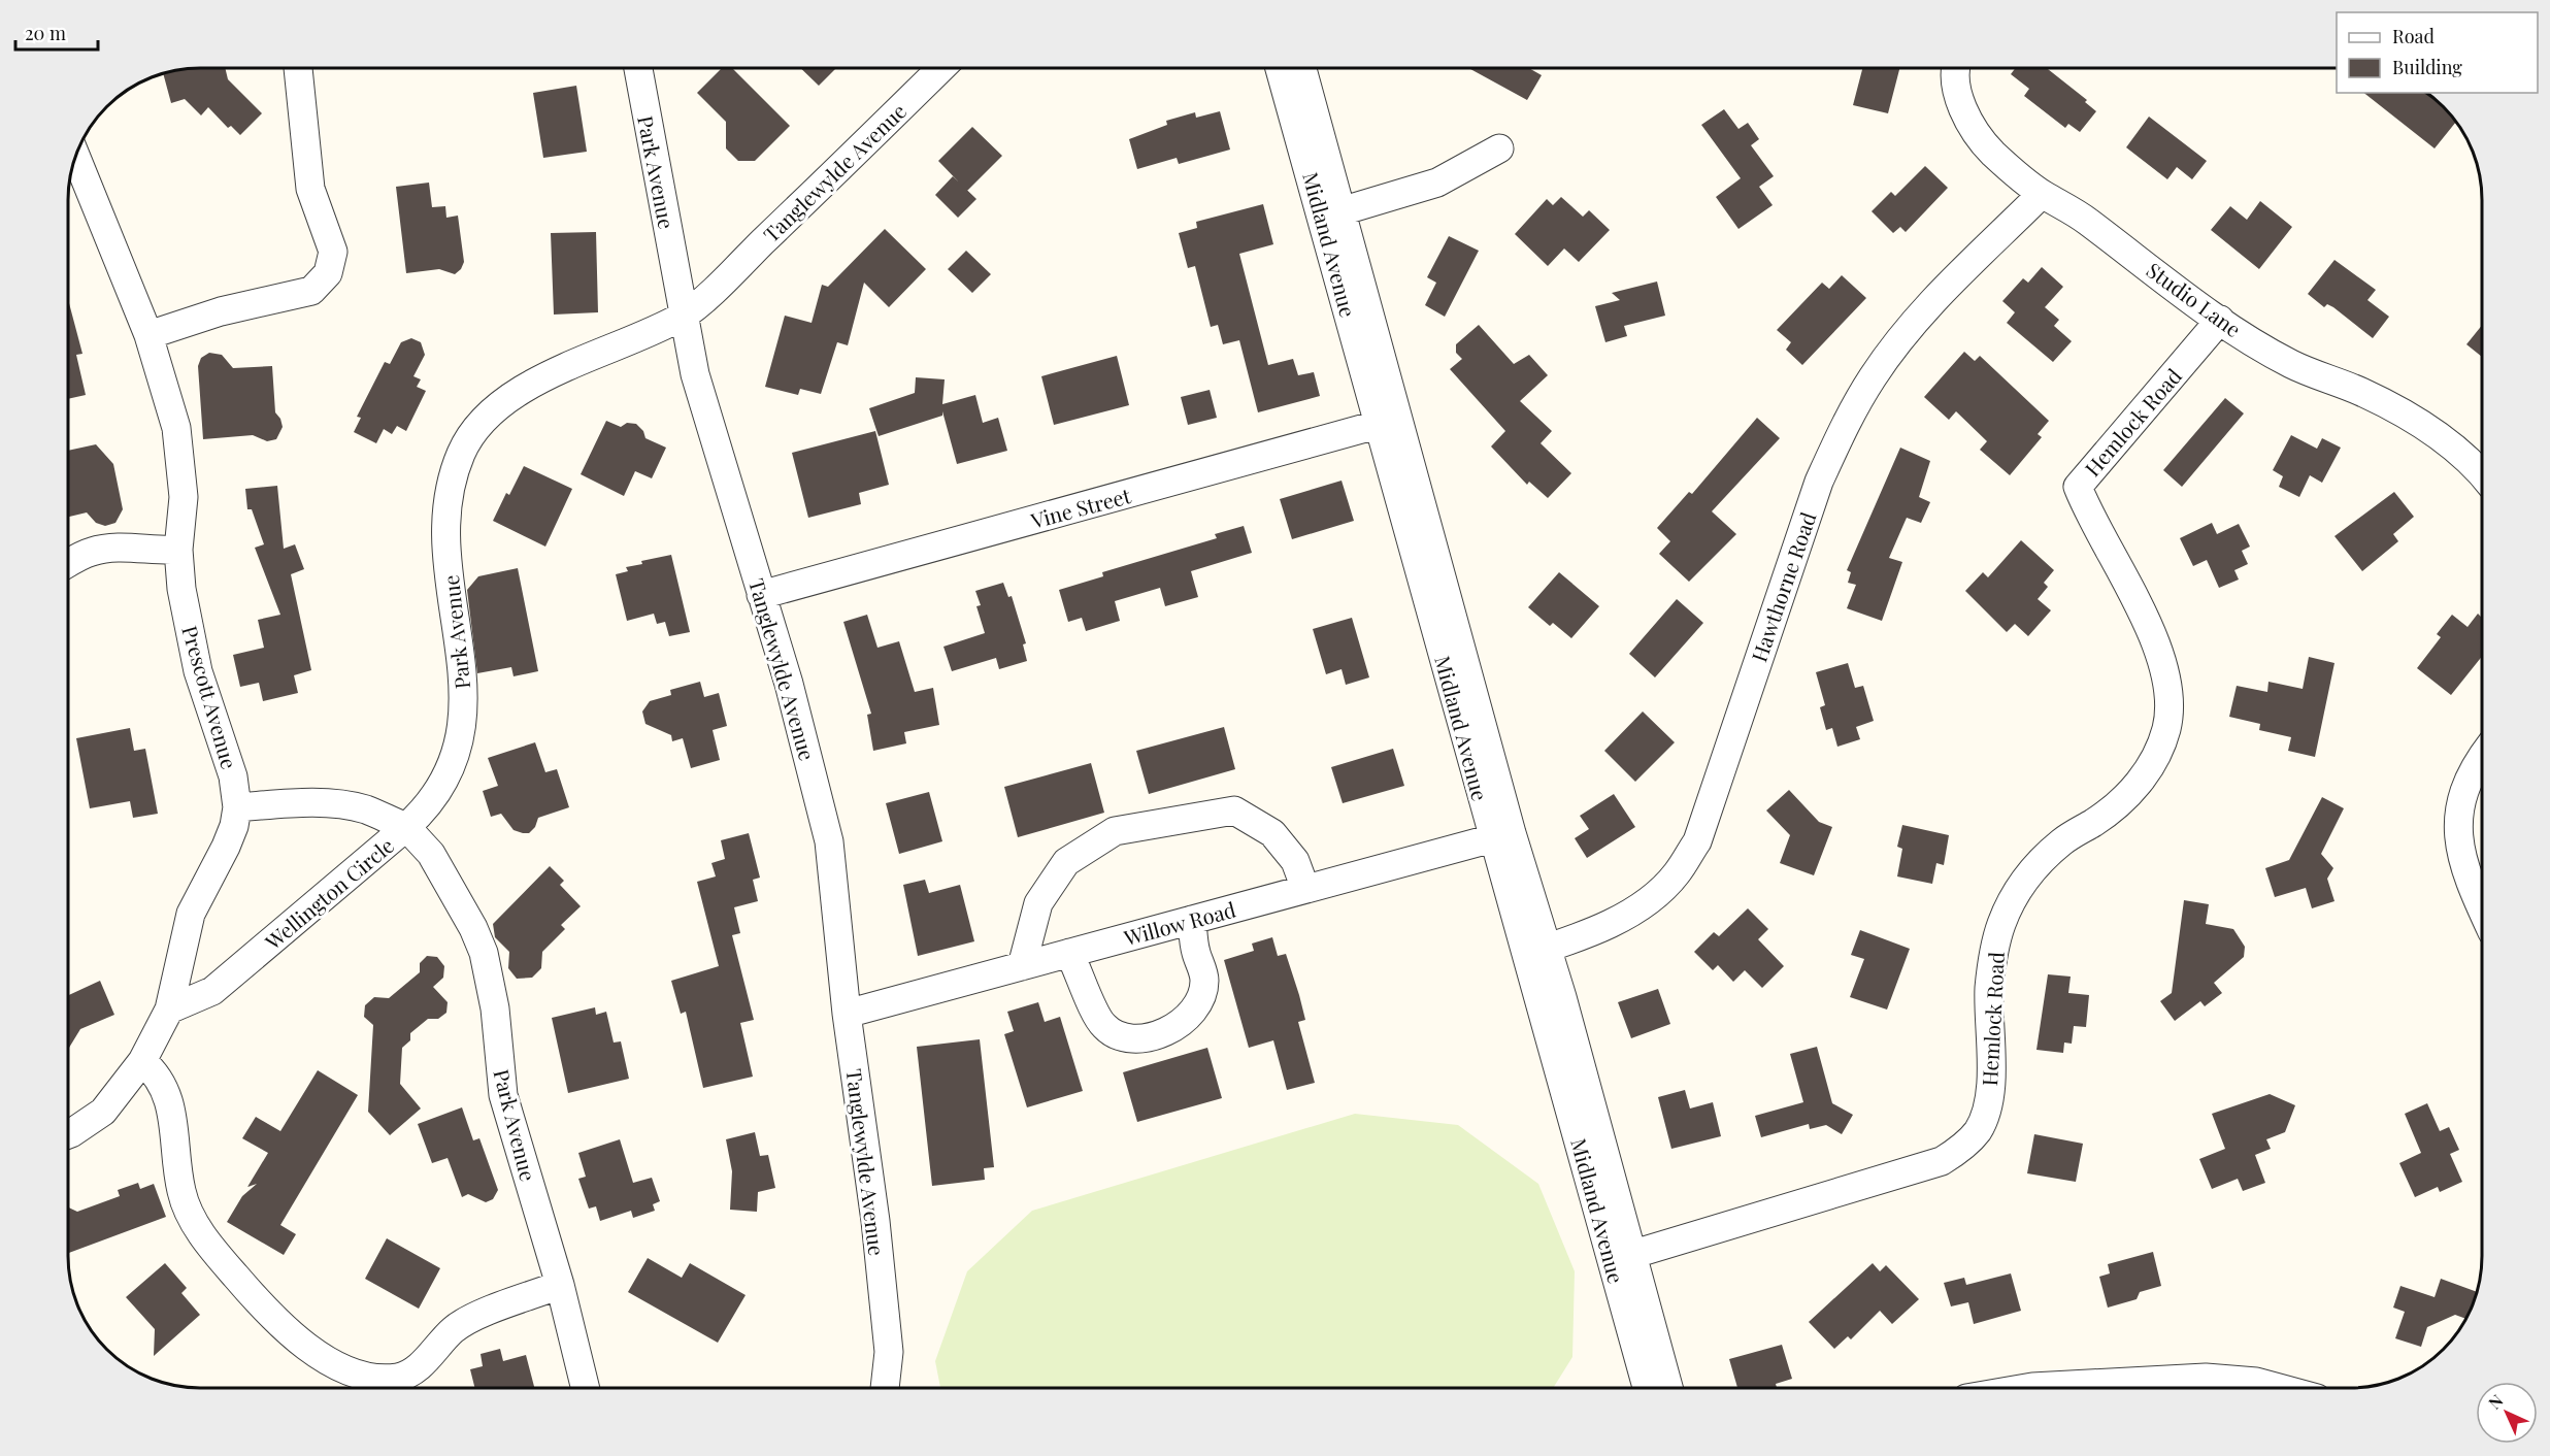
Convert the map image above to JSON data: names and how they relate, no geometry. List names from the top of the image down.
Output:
{
  "streets": {
    "street": [
      "Park Avenue",
      "Tanglewylde Avenue",
      "Midland Avenue",
      "Studio Lane",
      "Hemlock Road",
      "Vine Street",
      "Hawthorne Road",
      "Prescott Avenue",
      "Wellington Circle",
      "Willow Road"
    ]
  },
  "crossings": [
    ["Park Avenue", "Tanglewylde Avenue"],
    ["Park Avenue", "Wellington Circle"],
    ["Tanglewylde Avenue", "Vine Street"],
    ["Tanglewylde Avenue", "Willow Road"],
    ["Midland Avenue", "Hemlock Road"],
    ["Midland Avenue", "Vine Street"],
    ["Midland Avenue", "Hawthorne Road"],
    ["Midland Avenue", "Willow Road"],
    ["Studio Lane", "Hemlock Road"],
    ["Studio Lane", "Hawthorne Road"],
    ["Prescott Avenue", "Wellington Circle"]
  ],
  "legend": ["Road", "Building"],
  "scale_bar": "20 m",
  "north": "top left"
}
